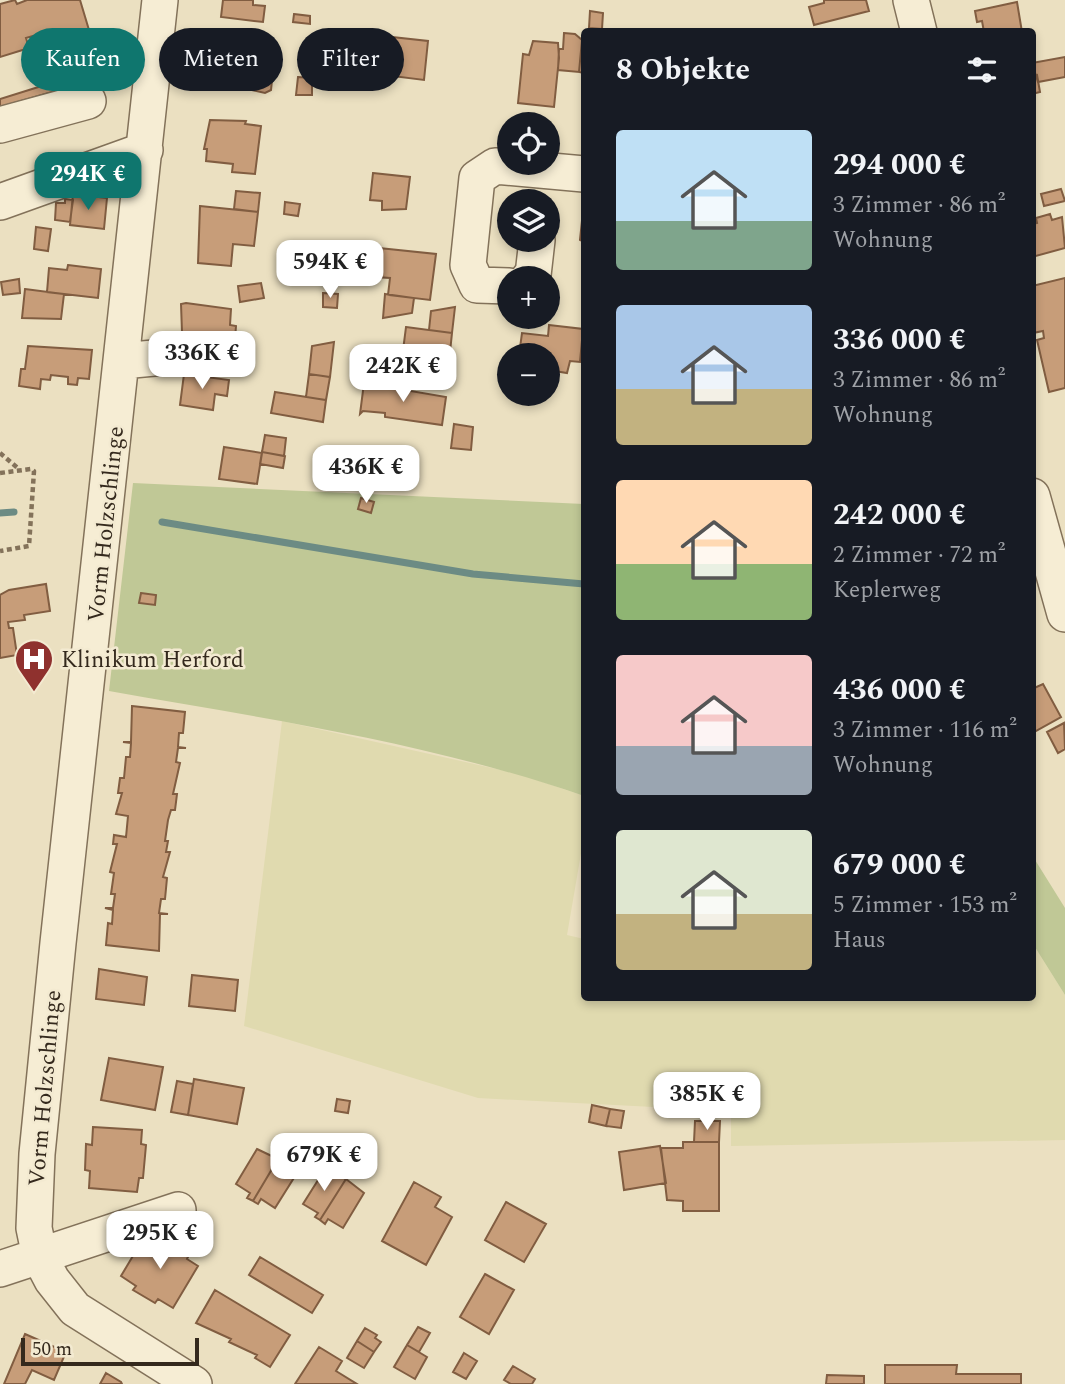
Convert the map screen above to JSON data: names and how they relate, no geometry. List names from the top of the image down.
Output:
{
  "streets": {
    "street": ["Vorm Holzschlinge"]
  },
  "places": {
    "hospital": ["Klinikum Herford"]
  },
  "scale_bar": "50 m",
  "page": {
    "chip": ["Kaufen", "Mieten", "Filter"],
    "heading": "8 Objekte",
    "map_buttons": ["+", "−"],
    "list": [
      {
        "name": "294 000 €",
        "note": "3 Zimmer · 86 m² · Wohnung"
      },
      {
        "name": "336 000 €",
        "note": "3 Zimmer · 86 m² · Wohnung"
      },
      {
        "name": "242 000 €",
        "note": "2 Zimmer · 72 m² · Keplerweg"
      },
      {
        "name": "436 000 €",
        "note": "3 Zimmer · 116 m² · Wohnung"
      },
      {
        "name": "679 000 €",
        "note": "5 Zimmer · 153 m² · Haus"
      }
    ],
    "price": [
      "294K €",
      "594K €",
      "336K €",
      "242K €",
      "436K €",
      "385K €",
      "679K €",
      "295K €"
    ],
    "scale": "50 m"
  }
}
